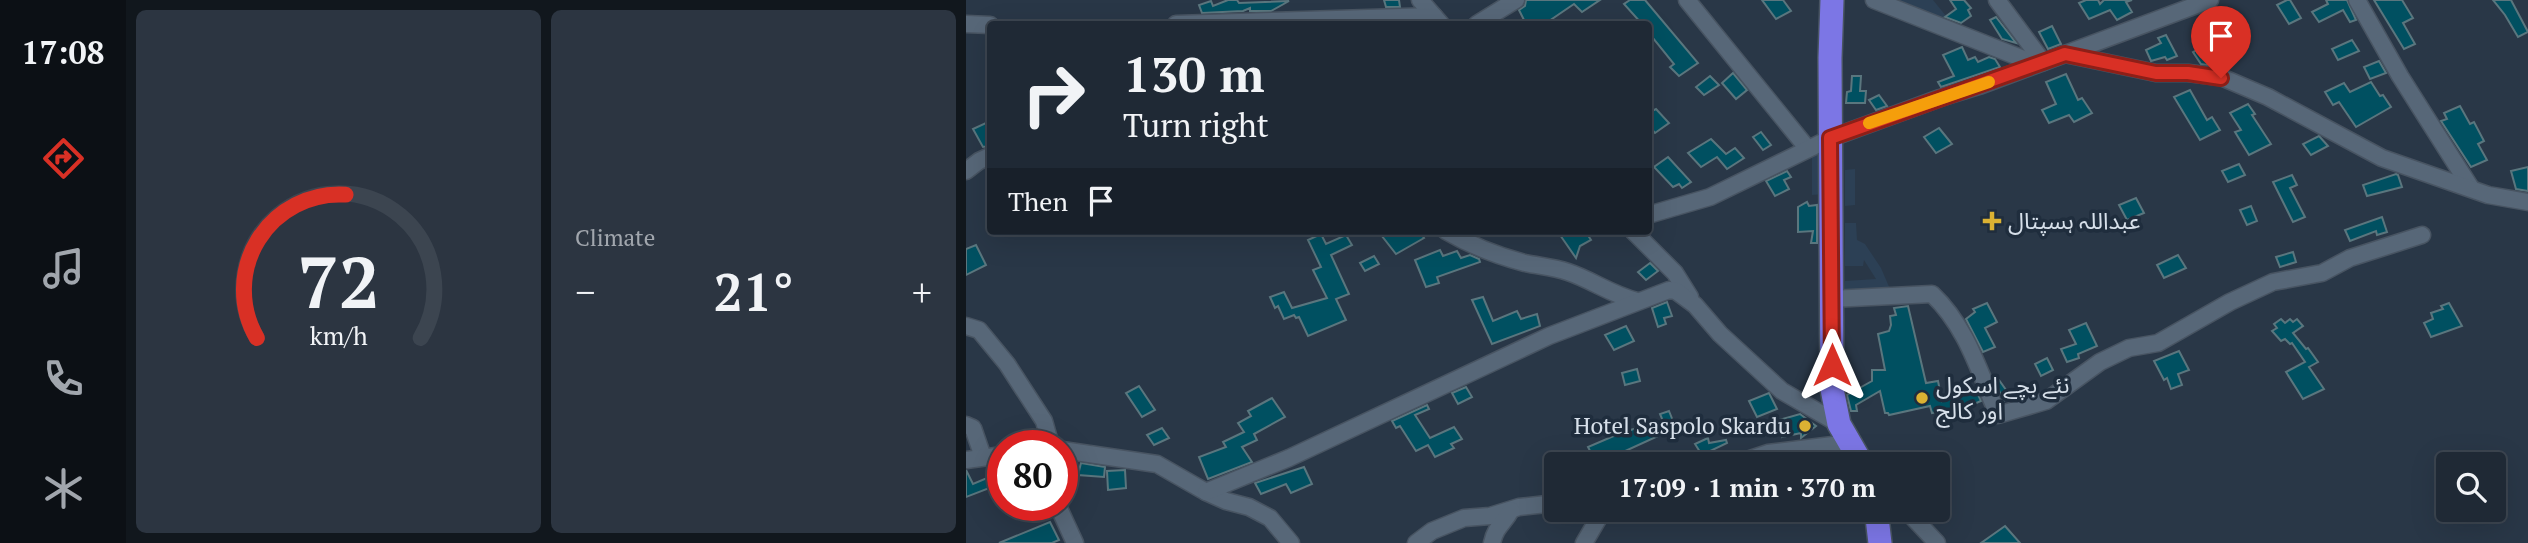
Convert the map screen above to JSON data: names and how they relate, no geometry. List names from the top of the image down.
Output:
{
  "places": {
    "health": ["عبداللہ ہسپتال"],
    "other": ["نئے بچے اسکول اور کالج", "Hotel Saspolo Skardu"]
  },
  "page": {
    "tabs": "17:08",
    "tile": "Climate",
    "turn": ["130 m", "Turn right"],
    "then": "Then",
    "heat": ["−", "21°", "+"],
    "limit": "80",
    "trip": "17:09 · 1 min · 370 m",
    "gauge": ["72", "km/h"]
  }
}
